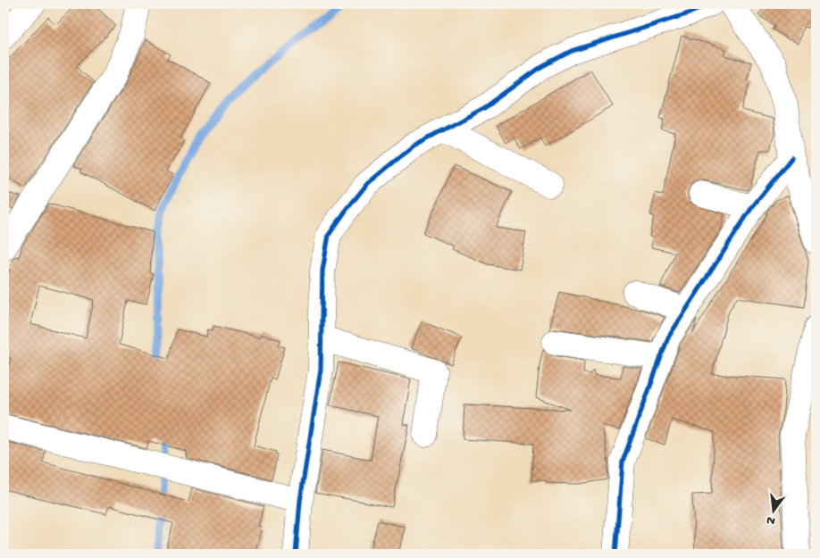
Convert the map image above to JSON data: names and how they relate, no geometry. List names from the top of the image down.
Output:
{
  "north": "bottom"
}
